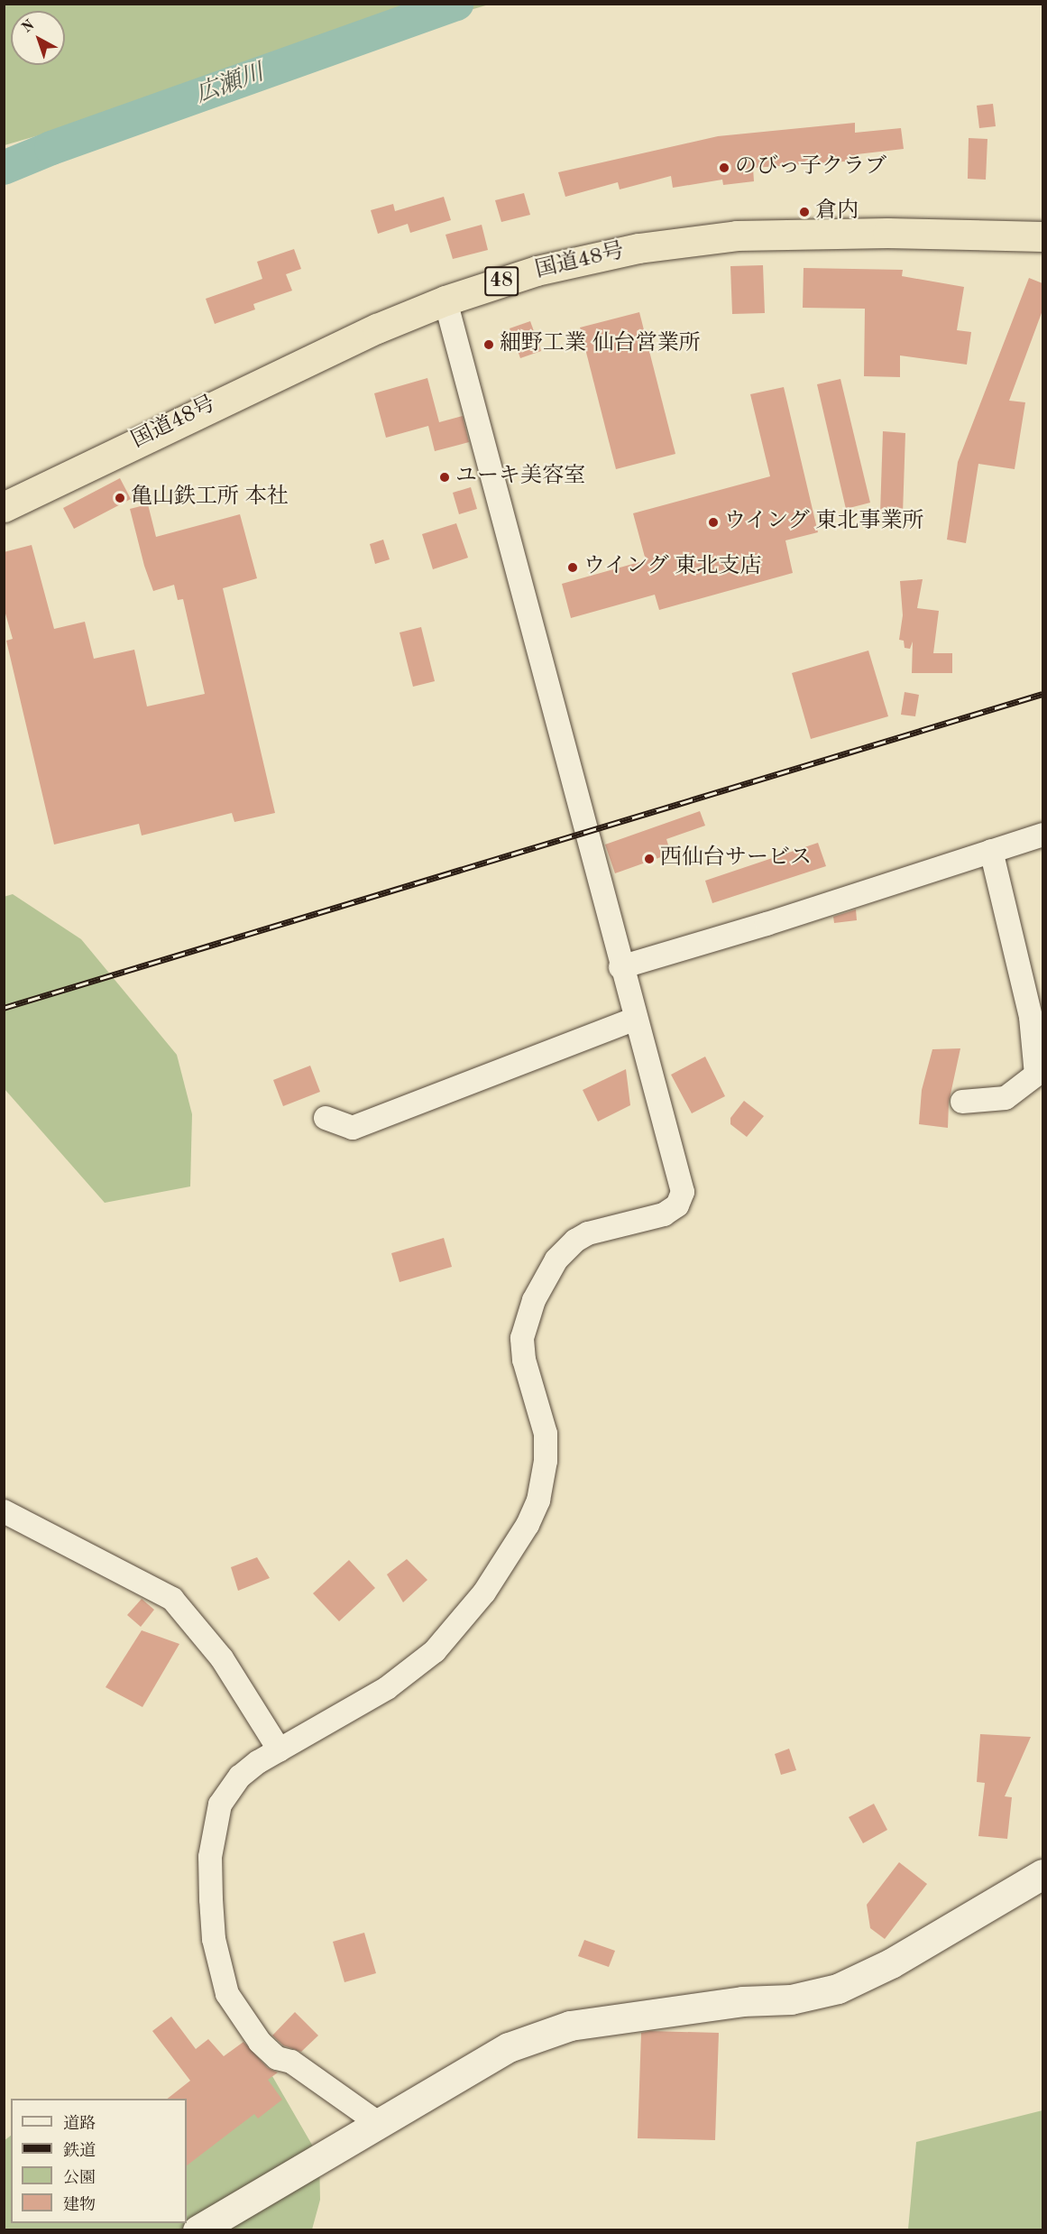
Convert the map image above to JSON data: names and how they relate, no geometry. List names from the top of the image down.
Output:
{
  "streets": {
    "highway": ["国道48号", "48"]
  },
  "water": ["広瀬川"],
  "places": [
    "のびっ子クラブ",
    "倉内",
    "細野工業 仙台営業所",
    "ユーキ美容室",
    "亀山鉄工所 本社",
    "ウイング 東北事業所",
    "ウイング 東北支店",
    "西仙台サービス"
  ],
  "legend": [
    "道路",
    "鉄道",
    "公園",
    "建物"
  ],
  "north": "top left"
}
